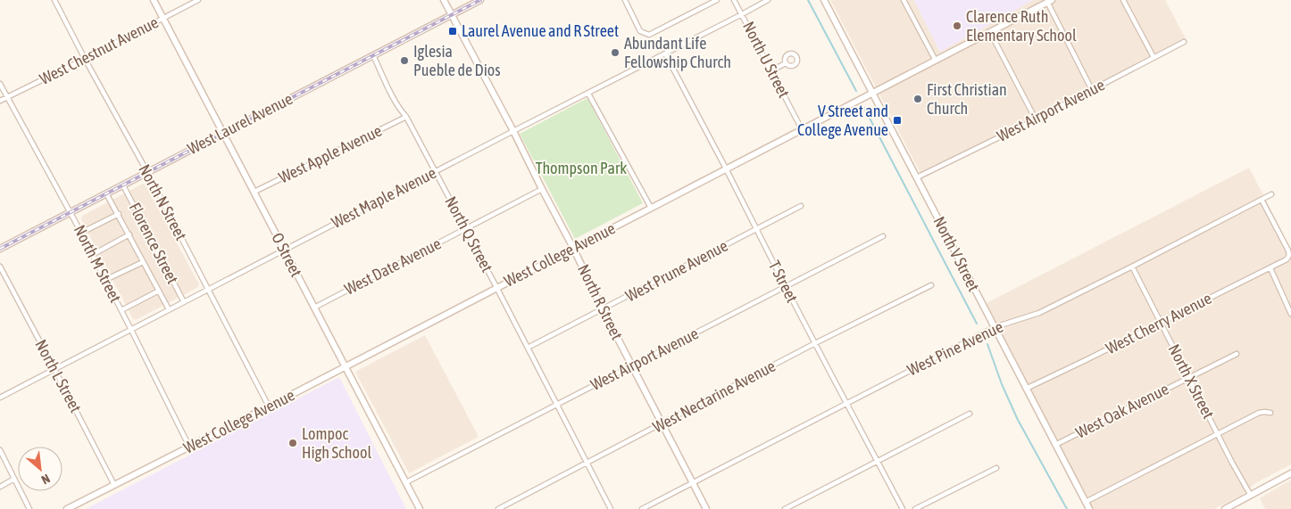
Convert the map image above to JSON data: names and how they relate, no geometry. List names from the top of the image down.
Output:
{
  "streets": {
    "street": [
      "West Chestnut Avenue",
      "North U Street",
      "West Airport Avenue",
      "West Laurel Avenue",
      "West Apple Avenue",
      "West Maple Avenue",
      "North N Street",
      "North Q Street",
      "Florence Street",
      "North V Street",
      "O Street",
      "West College Avenue",
      "North M Street",
      "West Date Avenue",
      "West Prune Avenue",
      "T Street",
      "North R Street",
      "West Cherry Avenue",
      "West Pine Avenue",
      "North L Street",
      "North X Street",
      "West Nectarine Avenue",
      "West Oak Avenue"
    ]
  },
  "crossings": [
    ["West Chestnut Avenue", "North N Street"],
    ["West Chestnut Avenue", "O Street"],
    ["West Chestnut Avenue", "North M Street"],
    ["North U Street", "West Maple Avenue"],
    ["North U Street", "West College Avenue"],
    ["West Airport Avenue", "North Q Street"],
    ["West Airport Avenue", "North V Street"],
    ["West Airport Avenue", "O Street"],
    ["West Airport Avenue", "T Street"],
    ["West Airport Avenue", "North R Street"],
    ["West Laurel Avenue", "North N Street"],
    ["West Laurel Avenue", "North Q Street"],
    ["West Laurel Avenue", "Florence Street"],
    ["West Laurel Avenue", "O Street"],
    ["West Laurel Avenue", "North M Street"],
    ["West Laurel Avenue", "North R Street"],
    ["West Apple Avenue", "North Q Street"],
    ["West Apple Avenue", "O Street"],
    ["West Maple Avenue", "North N Street"],
    ["West Maple Avenue", "North Q Street"],
    ["West Maple Avenue", "Florence Street"],
    ["West Maple Avenue", "O Street"],
    ["West Maple Avenue", "North M Street"],
    ["West Maple Avenue", "T Street"],
    ["West Maple Avenue", "North R Street"],
    ["West Maple Avenue", "North L Street"],
    ["North N Street", "West College Avenue"],
    ["North Q Street", "West College Avenue"],
    ["North Q Street", "West Date Avenue"],
    ["North Q Street", "West Prune Avenue"],
    ["North Q Street", "West Nectarine Avenue"],
    ["North V Street", "West College Avenue"],
    ["North V Street", "West Cherry Avenue"],
    ["North V Street", "West Pine Avenue"],
    ["North V Street", "West Oak Avenue"],
    ["O Street", "West College Avenue"],
    ["O Street", "West Date Avenue"],
    ["West College Avenue", "North M Street"],
    ["West College Avenue", "T Street"],
    ["West College Avenue", "North R Street"],
    ["West College Avenue", "North L Street"],
    ["West Date Avenue", "North R Street"],
    ["West Prune Avenue", "T Street"],
    ["West Prune Avenue", "North R Street"],
    ["T Street", "West Pine Avenue"],
    ["T Street", "West Nectarine Avenue"],
    ["North R Street", "West Pine Avenue"],
    ["North R Street", "West Nectarine Avenue"],
    ["West Cherry Avenue", "West Pine Avenue"],
    ["West Cherry Avenue", "North X Street"],
    ["West Pine Avenue", "North X Street"],
    ["North X Street", "West Oak Avenue"]
  ],
  "parks": ["Thompson Park"],
  "places": {
    "other": [
      "Clarence Ruth Elementary School",
      "Abundant Life Fellowship Church",
      "Iglesia Pueble de Dios",
      "First Christian Church",
      "Lompoc High School"
    ],
    "transit": ["Laurel Avenue and R Street", "V Street and College Avenue"]
  },
  "north": "bottom right"
}
